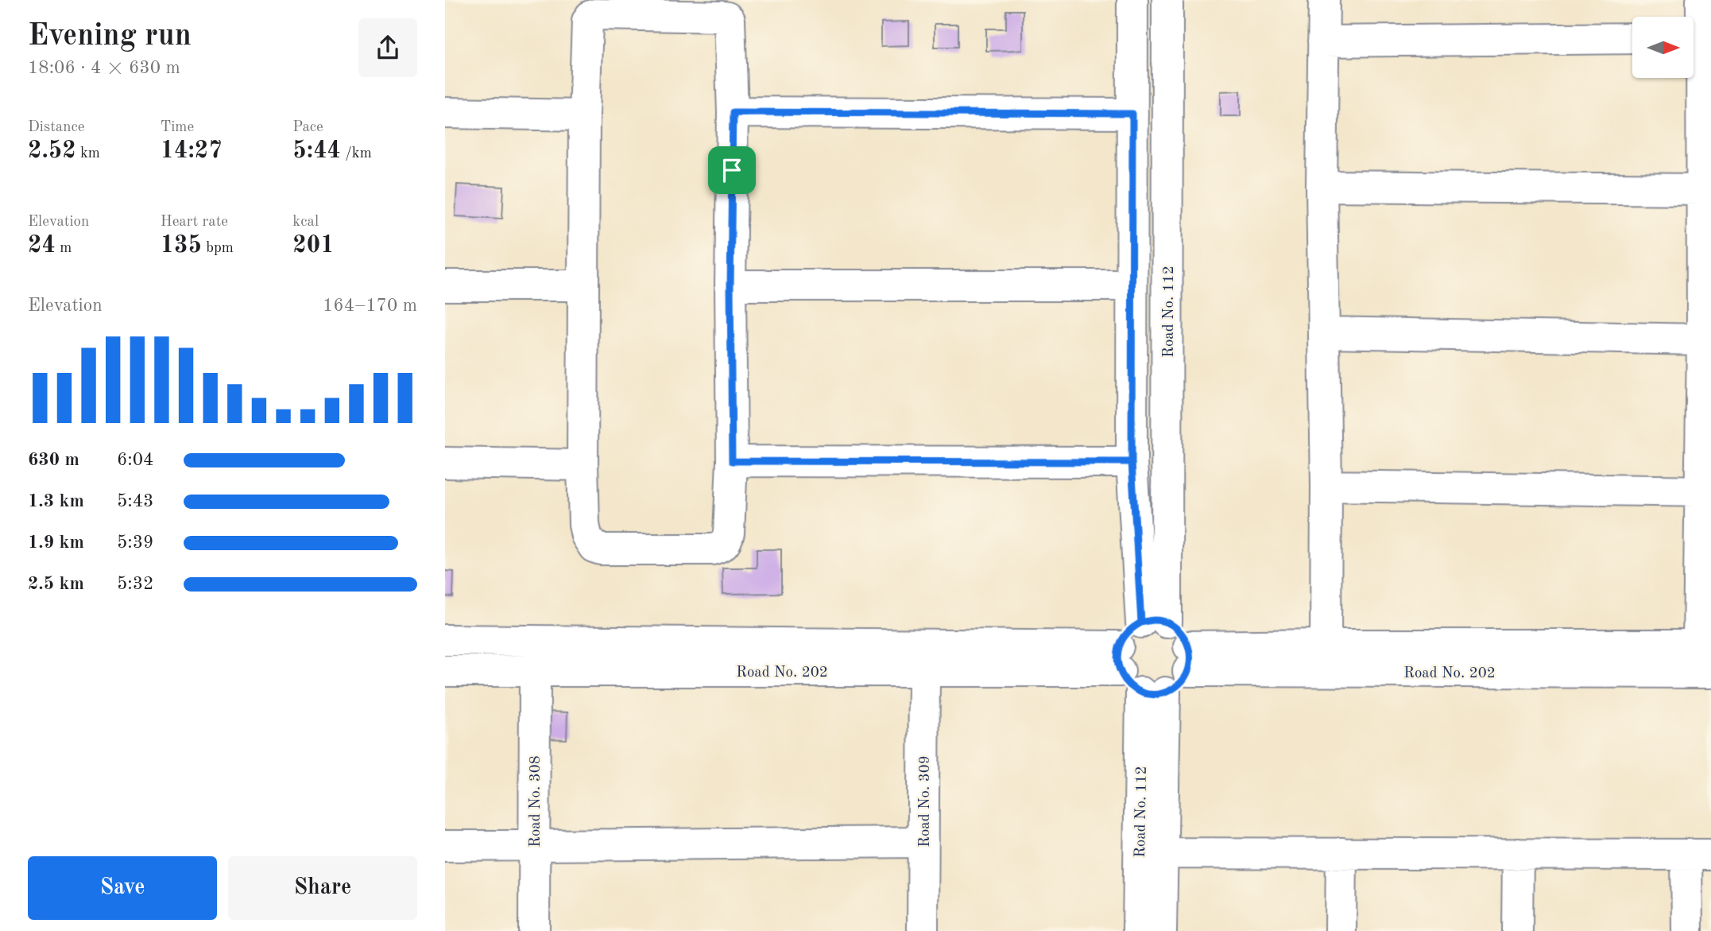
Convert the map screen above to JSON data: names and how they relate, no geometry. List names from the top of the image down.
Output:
{
  "streets": {
    "street": [
      "Road No. 112",
      "Road No. 202",
      "Road No. 308",
      "Road No. 309"
    ]
  },
  "crossings": [
    ["Road No. 112", "Road No. 202"],
    ["Road No. 202", "Road No. 308"],
    ["Road No. 202", "Road No. 309"]
  ],
  "north": "right",
  "page": {
    "heading": ["Evening run", "18:06 · 4 × 630 m"],
    "stats": [
      ["Distance", "2.52 km"],
      ["Time", "14:27"],
      ["Pace", "5:44 /km"],
      ["Elevation", "24 m"],
      ["Heart rate", "135 bpm"],
      ["kcal", "201"]
    ],
    "chart": ["Elevation", "164–170 m"],
    "list": [
      {
        "name": "630 m",
        "note": "6:04"
      },
      {
        "name": "1.3 km",
        "note": "5:43"
      },
      {
        "name": "1.9 km",
        "note": "5:39"
      },
      {
        "name": "2.5 km",
        "note": "5:32"
      }
    ],
    "buttons": ["Save", "Share"]
  }
}
